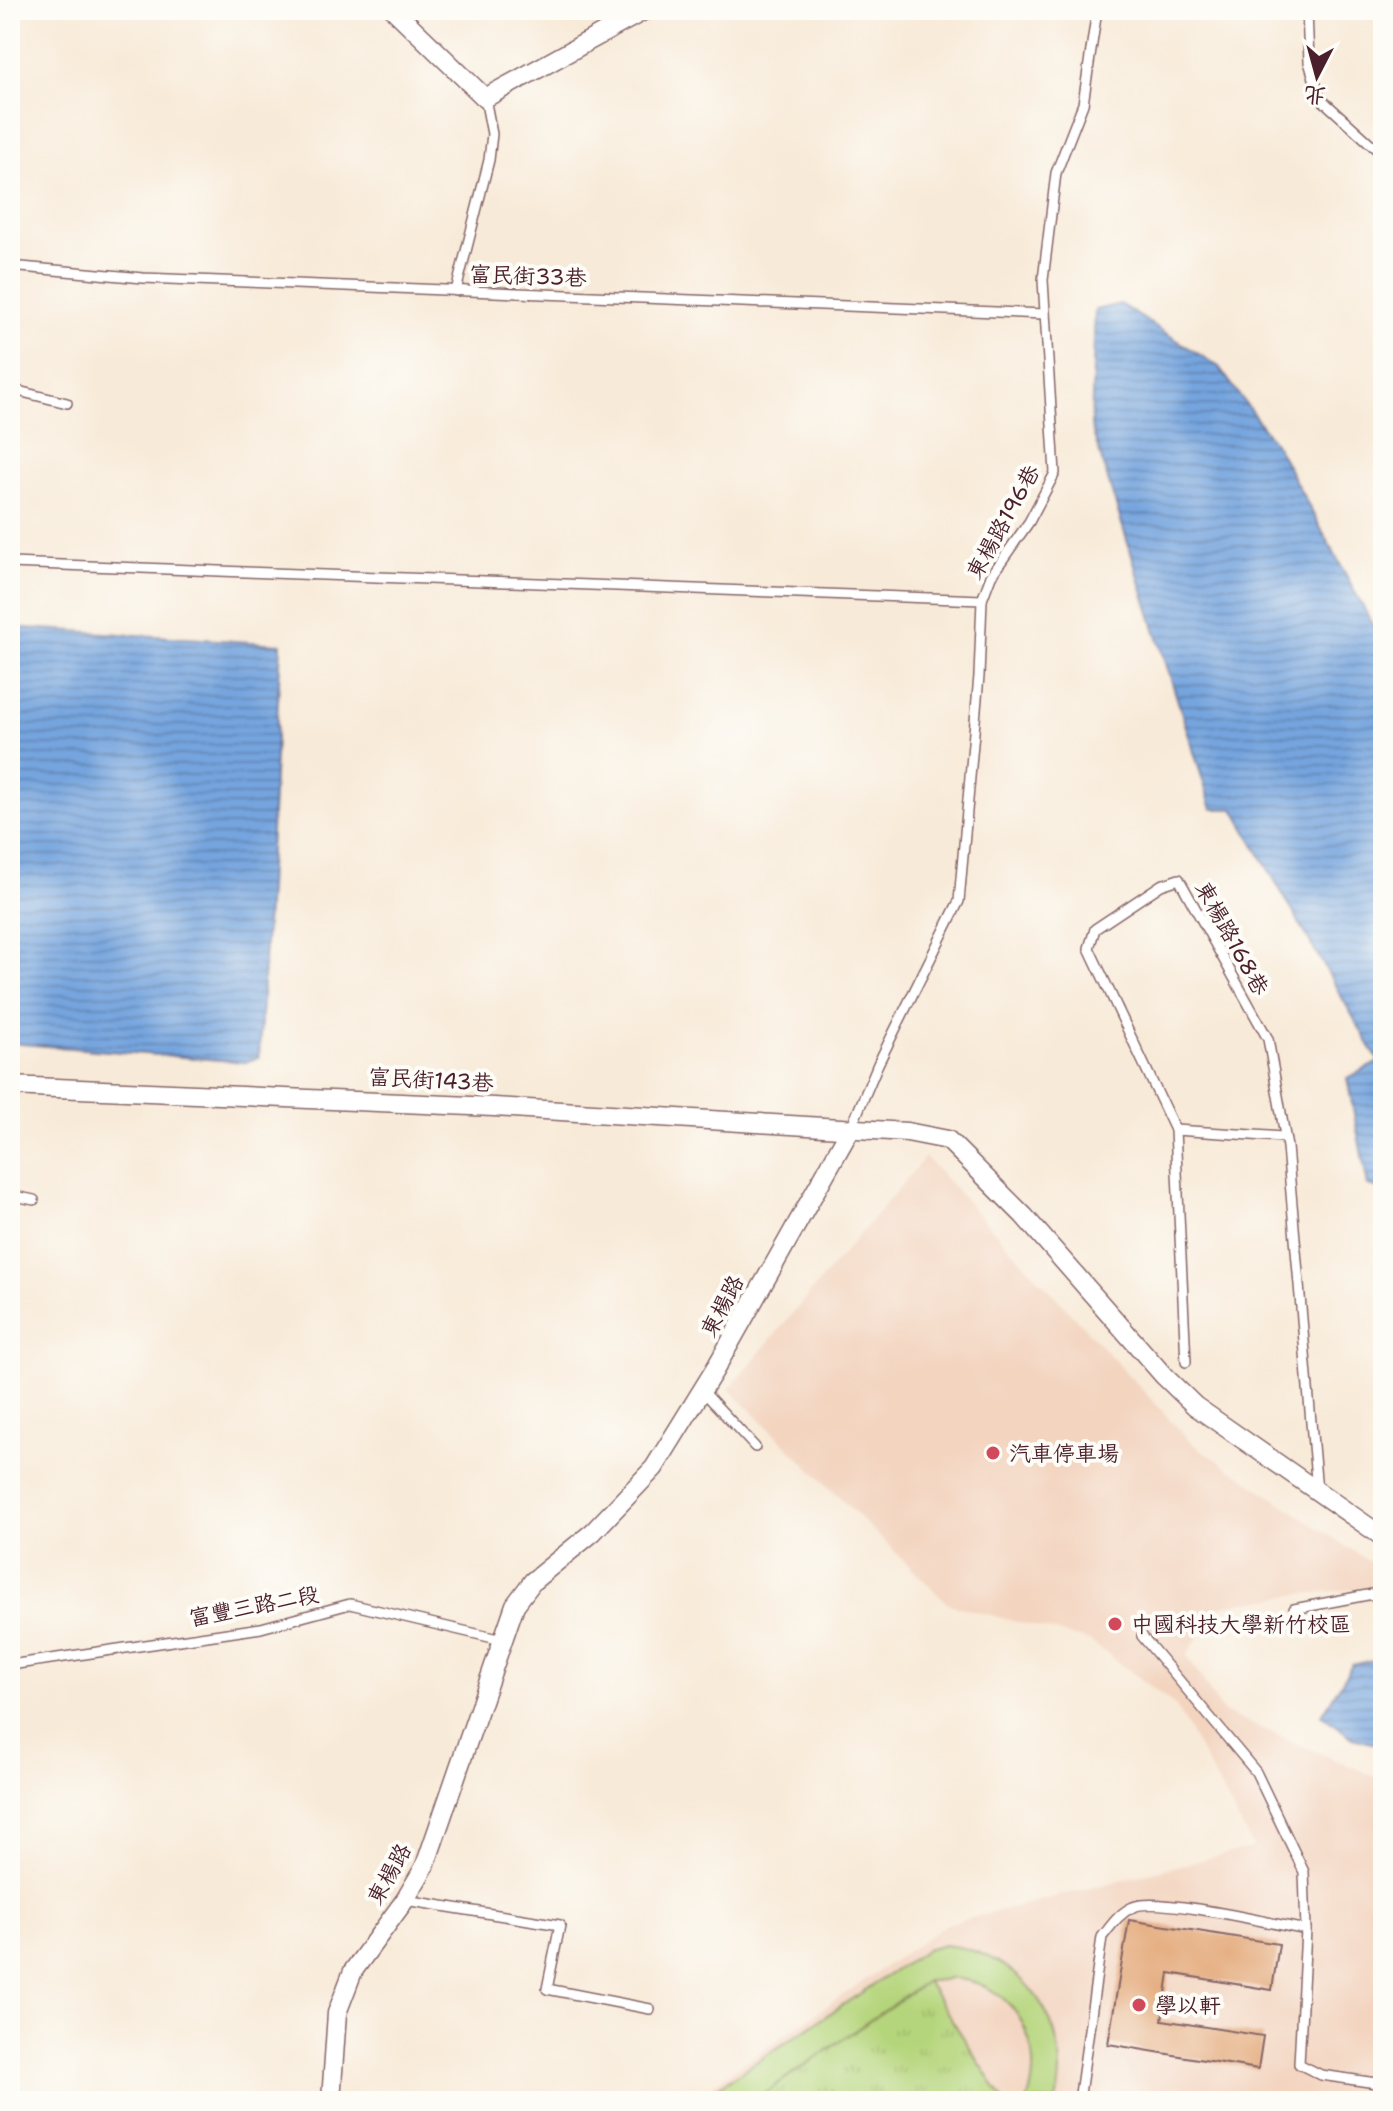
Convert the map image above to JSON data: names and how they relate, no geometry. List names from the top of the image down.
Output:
{
  "streets": {
    "street": ["富民街143巷", "東楊路"],
    "lane": [
      "富民街33巷",
      "東楊路196巷",
      "東楊路168巷",
      "富豐三路二段"
    ]
  },
  "crossings": [
    ["富民街33巷", "東楊路196巷"],
    ["東楊路196巷", "富民街143巷"],
    ["東楊路196巷", "東楊路"],
    ["富民街143巷", "東楊路"],
    ["東楊路", "富豐三路二段"]
  ],
  "places": ["汽車停車場", "中國科技大學新竹校區", "學以軒"],
  "north": "bottom"
}
